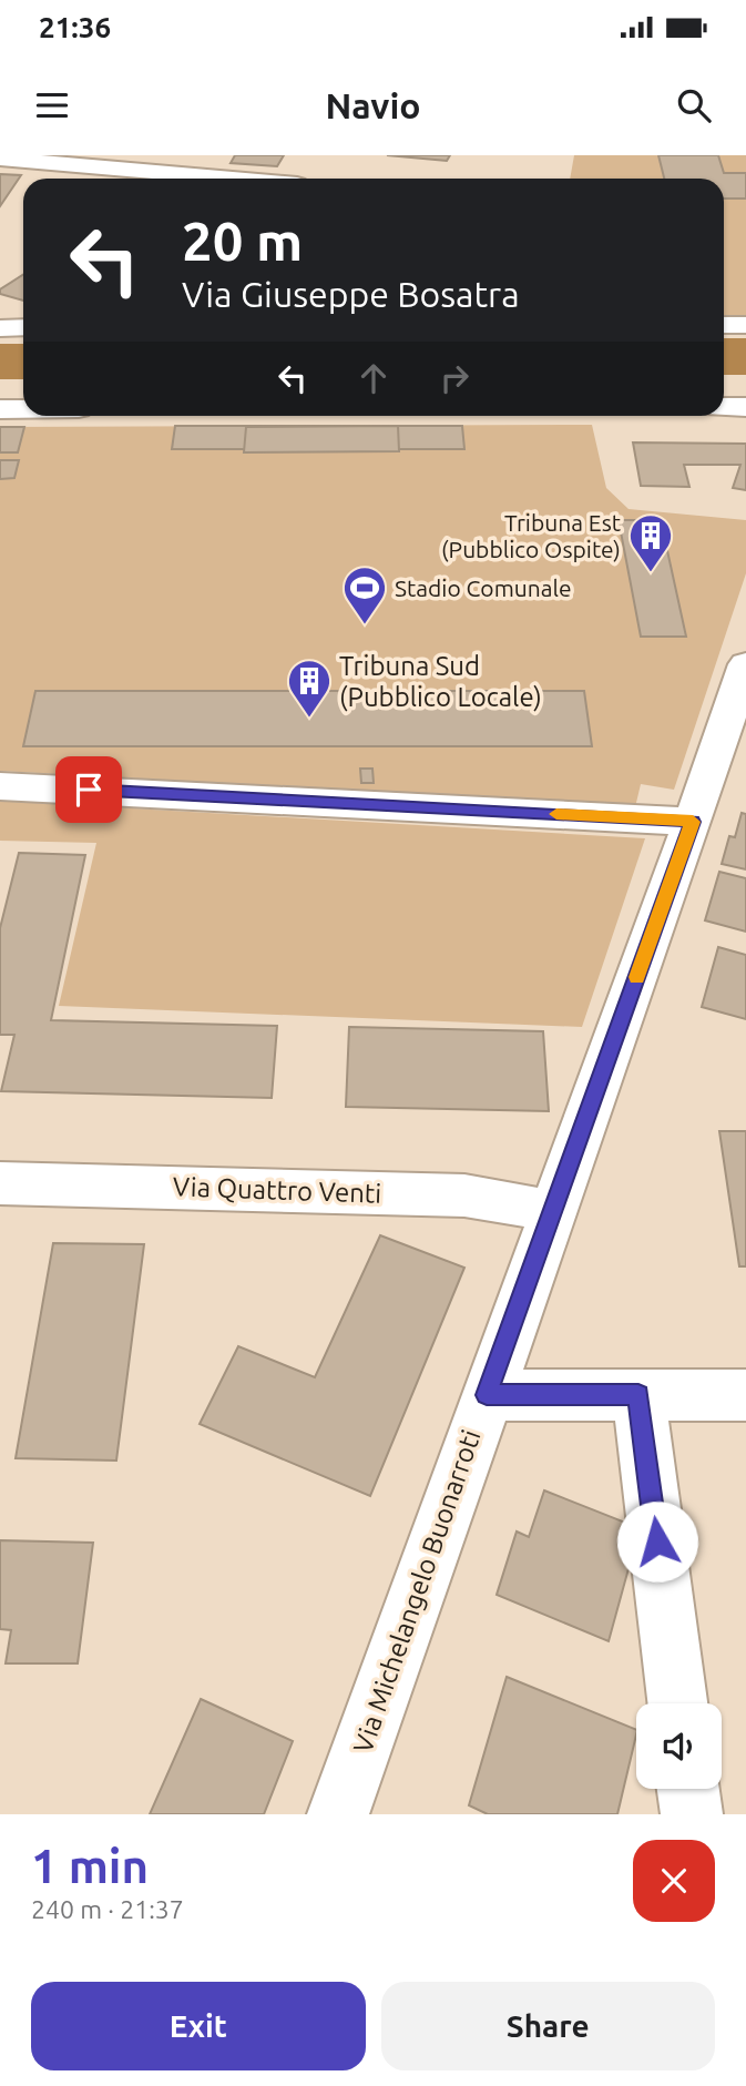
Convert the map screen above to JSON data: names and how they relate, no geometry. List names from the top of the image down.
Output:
{
  "streets": {
    "street": ["Via Quattro Venti", "Via Michelangelo Buonarroti"]
  },
  "crossings": [
    ["Via Quattro Venti", "Via Michelangelo Buonarroti"]
  ],
  "places": {
    "building": ["Tribuna Est (Pubblico Ospite)", "Tribuna Sud (Pubblico Locale)"],
    "sports": ["Stadio Comunale"]
  },
  "page": {
    "status": "21:36",
    "header": "Navio",
    "turn": ["20 m", "Via Giuseppe Bosatra"],
    "heading": ["1 min", "240 m · 21:37"],
    "buttons": ["Exit", "Share"]
  }
}
